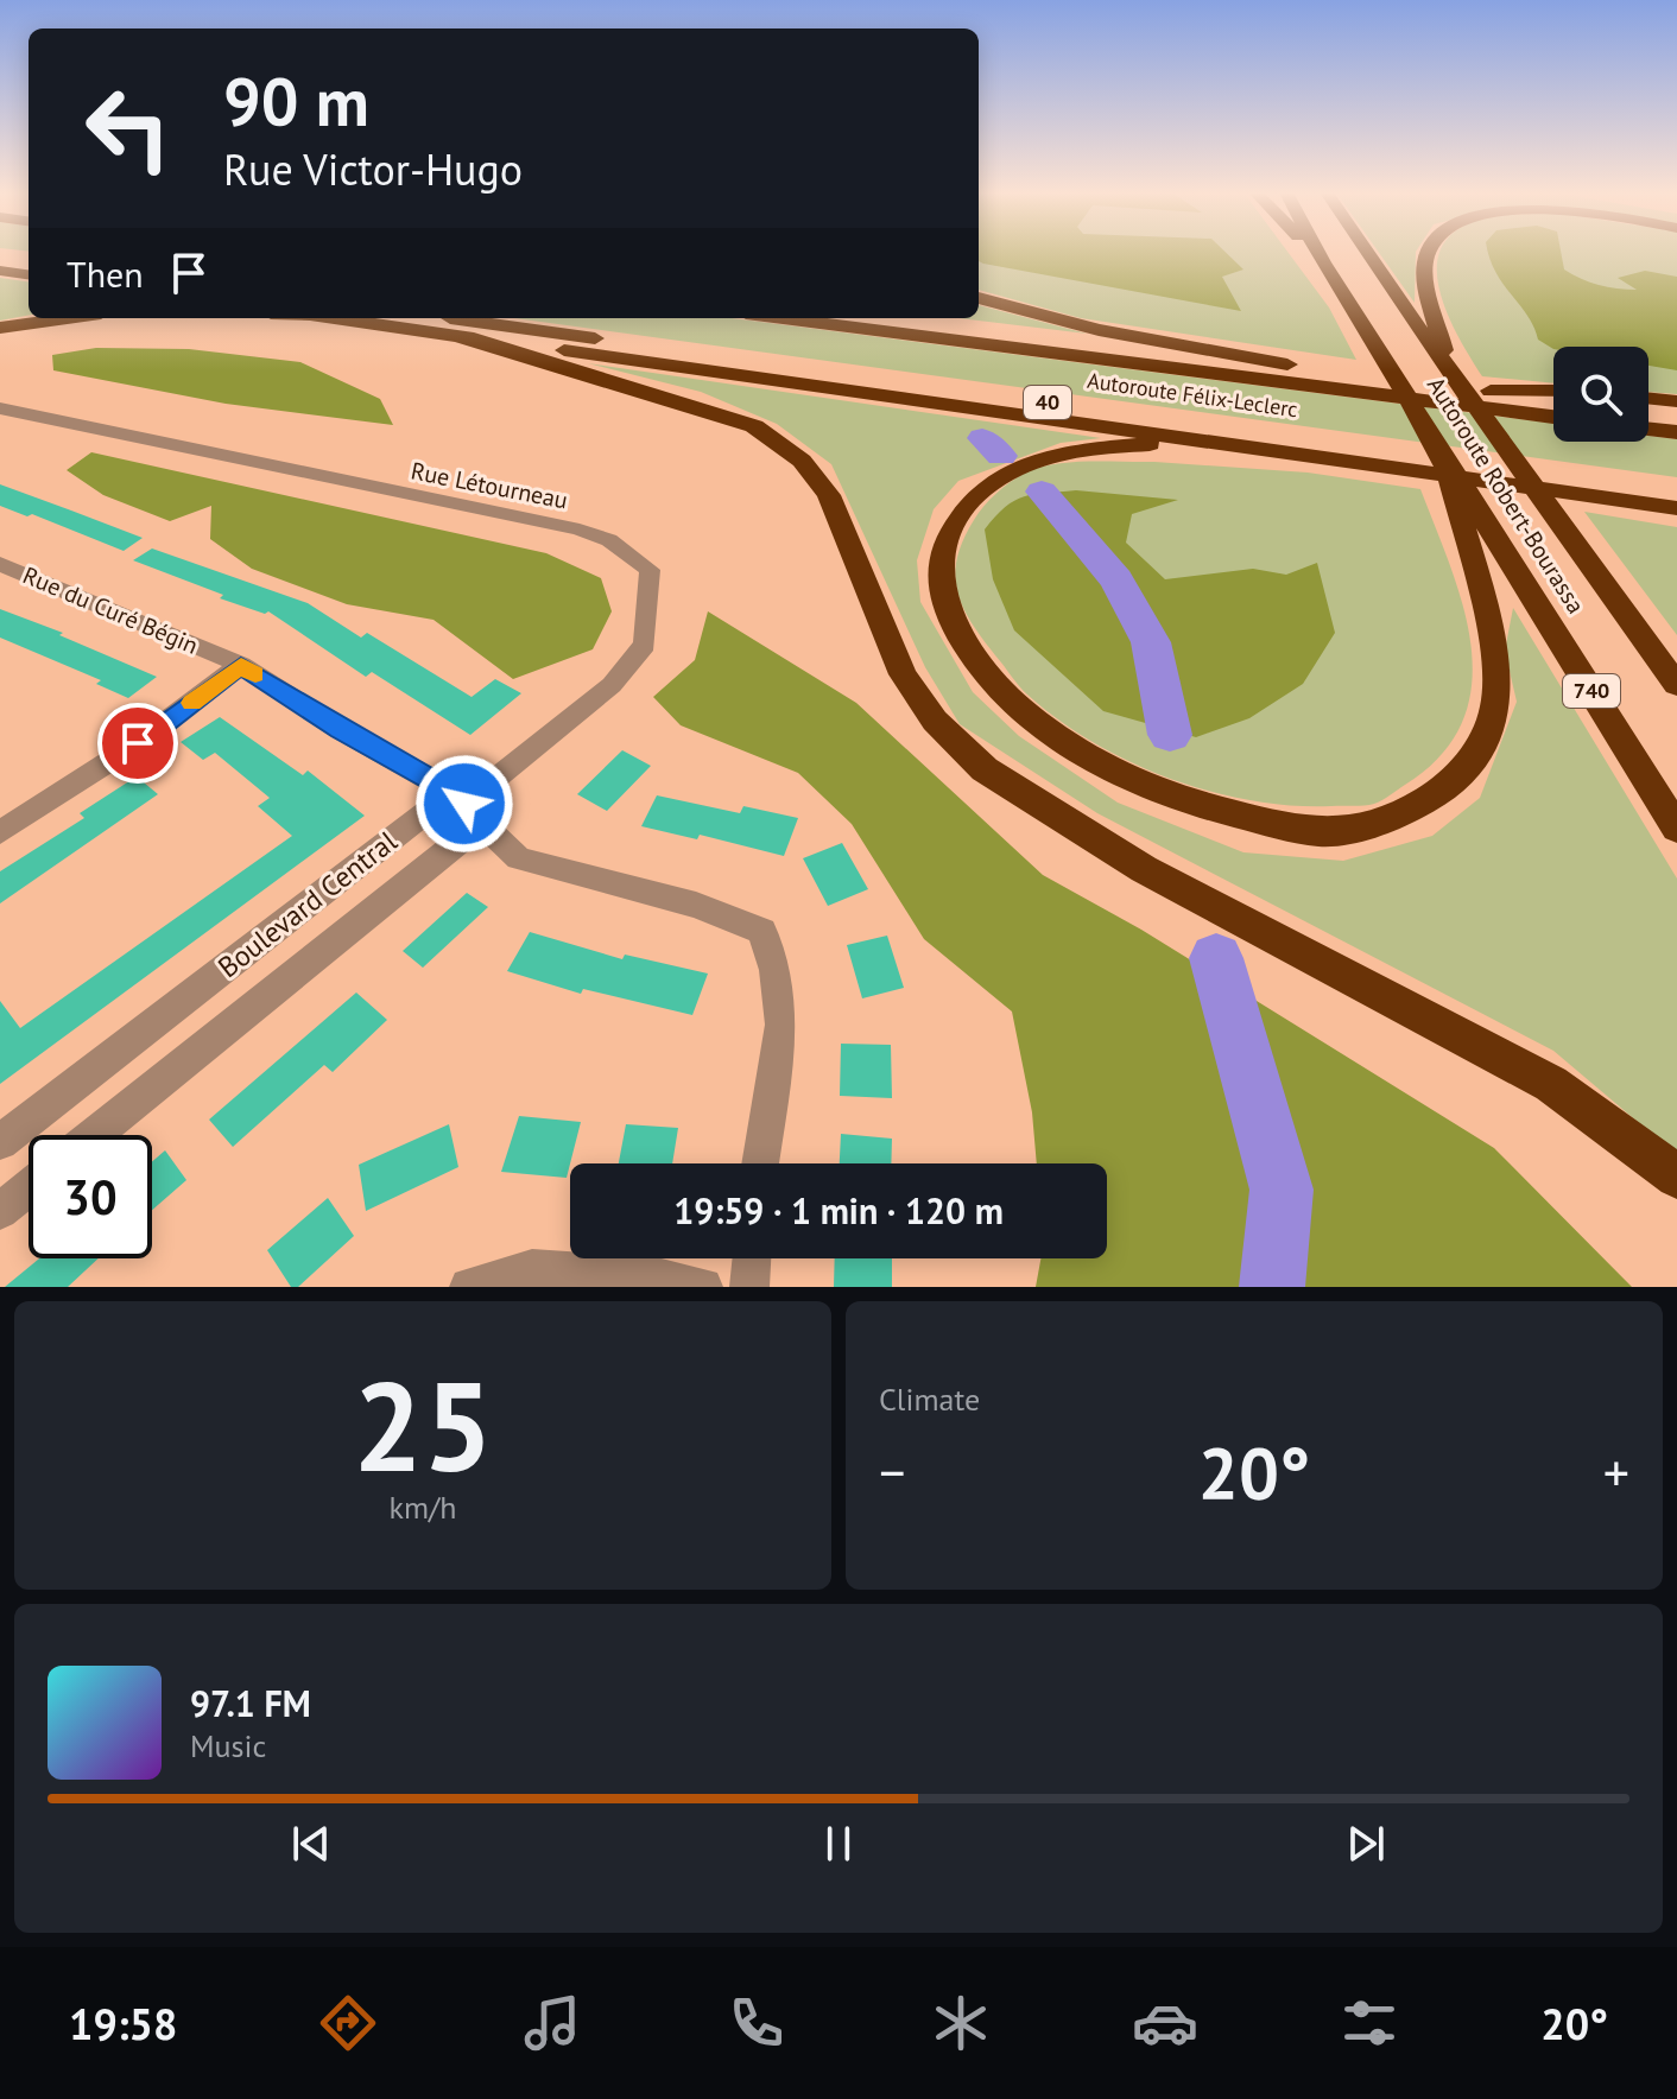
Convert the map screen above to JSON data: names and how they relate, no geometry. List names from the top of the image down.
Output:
{
  "streets": {
    "highway": [
      "Autoroute Félix-Leclerc",
      "40",
      "Autoroute Robert-Bourassa",
      "740"
    ],
    "street": ["Rue Létourneau", "Rue du Curé Bégin", "Boulevard Central"]
  },
  "crossings": [
    ["Rue Létourneau", "Rue du Curé Bégin"],
    ["Rue Létourneau", "Boulevard Central"],
    ["Rue du Curé Bégin", "Boulevard Central"]
  ],
  "page": {
    "turn": ["90 m", "Rue Victor-Hugo"],
    "then": "Then",
    "limit": "30",
    "trip": "19:59 · 1 min · 120 m",
    "tile": [
      ["25", "km/h"],
      "Climate"
    ],
    "heat": ["−", "20°", "+"],
    "song": ["97.1 FM", "Music"],
    "tabs": ["19:58", "20°"]
  }
}
